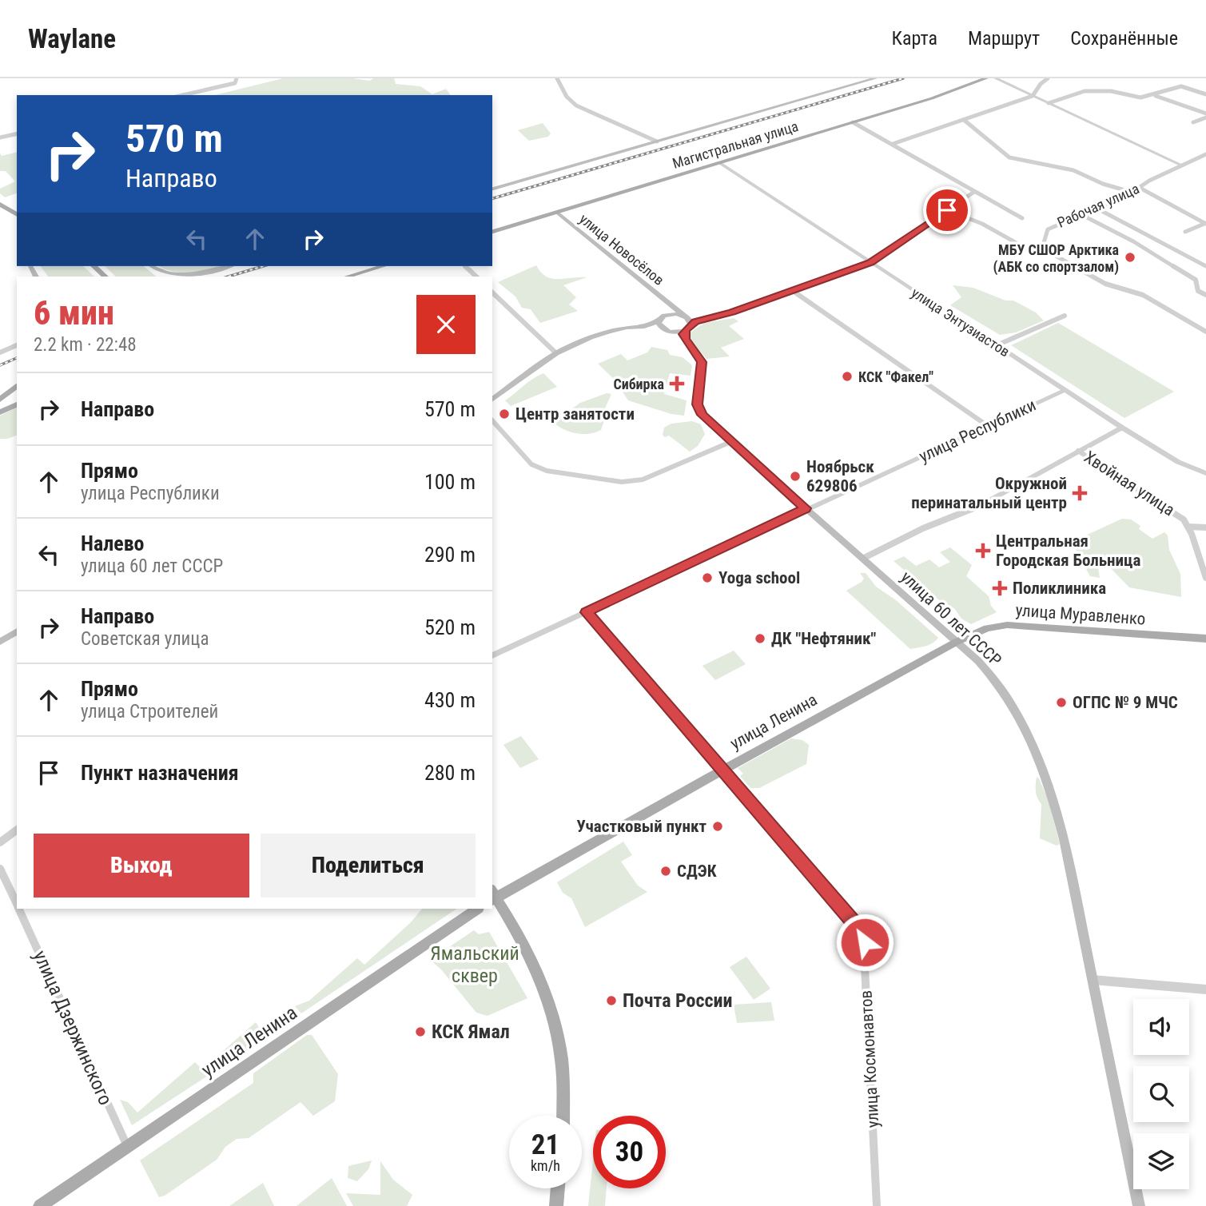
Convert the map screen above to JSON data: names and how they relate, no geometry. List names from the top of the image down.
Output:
{
  "streets": {
    "main road": [
      "Магистральная улица",
      "улица Новосёлов",
      "улица Муравленко",
      "улица 60 лет СССР",
      "улица Ленина"
    ],
    "street": [
      "Рабочая улица",
      "улица Энтузиастов",
      "улица Республики",
      "Хвойная улица",
      "улица Дзержинского",
      "улица Космонавтов"
    ]
  },
  "crossings": [
    ["Магистральная улица", "улица Новосёлов"],
    ["Магистральная улица", "улица Энтузиастов"],
    ["улица Энтузиастов", "улица Республики"],
    ["улица Республики", "улица 60 лет СССР"],
    ["улица Республики", "улица Космонавтов"],
    ["улица Муравленко", "улица 60 лет СССР"],
    ["улица Муравленко", "улица Ленина"],
    ["улица 60 лет СССР", "улица Ленина"],
    ["улица Ленина", "улица Дзержинского"],
    ["улица Ленина", "улица Космонавтов"]
  ],
  "parks": ["Ямальский сквер"],
  "places": {
    "other": [
      "МБУ СШОР Арктика (АБК со спортзалом)",
      "КСК \"Факел\"",
      "Центр занятости",
      "Ноябрьск 629806",
      "Yoga school",
      "ДК \"Нефтяник\"",
      "ОГПС № 9 МЧС",
      "Участковый пункт",
      "СДЭК",
      "Почта России",
      "КСК Ямал"
    ],
    "health": [
      "Сибирка",
      "Окружной перинатальный центр",
      "Центральная Городская Больница",
      "Поликлиника"
    ]
  },
  "page": {
    "header": "Waylane",
    "nav": ["Карта", "Маршрут", "Сохранённые"],
    "turn": ["570 m", "Направо"],
    "heading": ["6 мин", "2.2 km · 22:48"],
    "list": [
      {
        "name": "Направо",
        "value": "570 m"
      },
      {
        "name": "Прямо",
        "note": "улица Республики",
        "value": "100 m"
      },
      {
        "name": "Налево",
        "note": "улица 60 лет СССР",
        "value": "290 m"
      },
      {
        "name": "Направо",
        "note": "Советская улица",
        "value": "520 m"
      },
      {
        "name": "Прямо",
        "note": "улица Строителей",
        "value": "430 m"
      },
      {
        "name": "Пункт назначения",
        "value": "280 m"
      }
    ],
    "buttons": ["Выход", "Поделиться"],
    "speed": "21 km/h",
    "limit": "30"
  }
}
